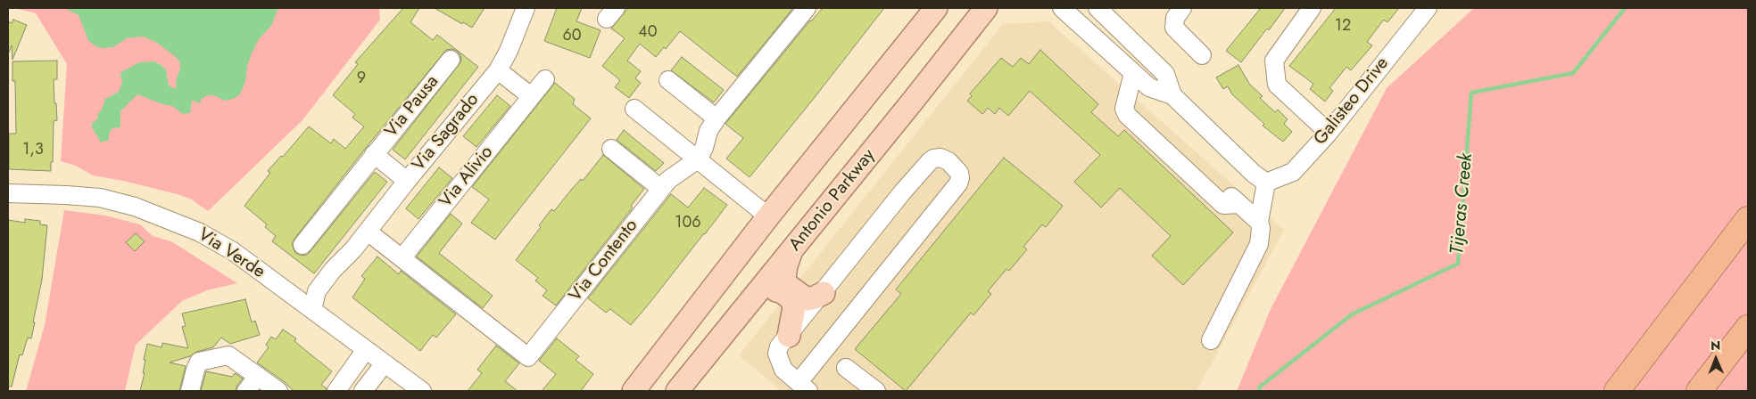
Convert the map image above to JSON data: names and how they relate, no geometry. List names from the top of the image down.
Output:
{
  "streets": {
    "main road": ["Antonio Parkway"],
    "street": [
      "Galisteo Drive",
      "Via Pausa",
      "Via Sagrado",
      "Via Alivio",
      "Via Verde",
      "Via Contento"
    ]
  },
  "crossings": [
    ["Via Pausa", "Via Sagrado"],
    ["Via Sagrado", "Via Verde"],
    ["Via Sagrado", "Via Contento"],
    ["Via Alivio", "Via Contento"]
  ],
  "water": ["Tijeras Creek"],
  "house_numbers": [
    "12",
    "40",
    "60",
    "9",
    "1,3",
    "106"
  ],
  "north": "top"
}
